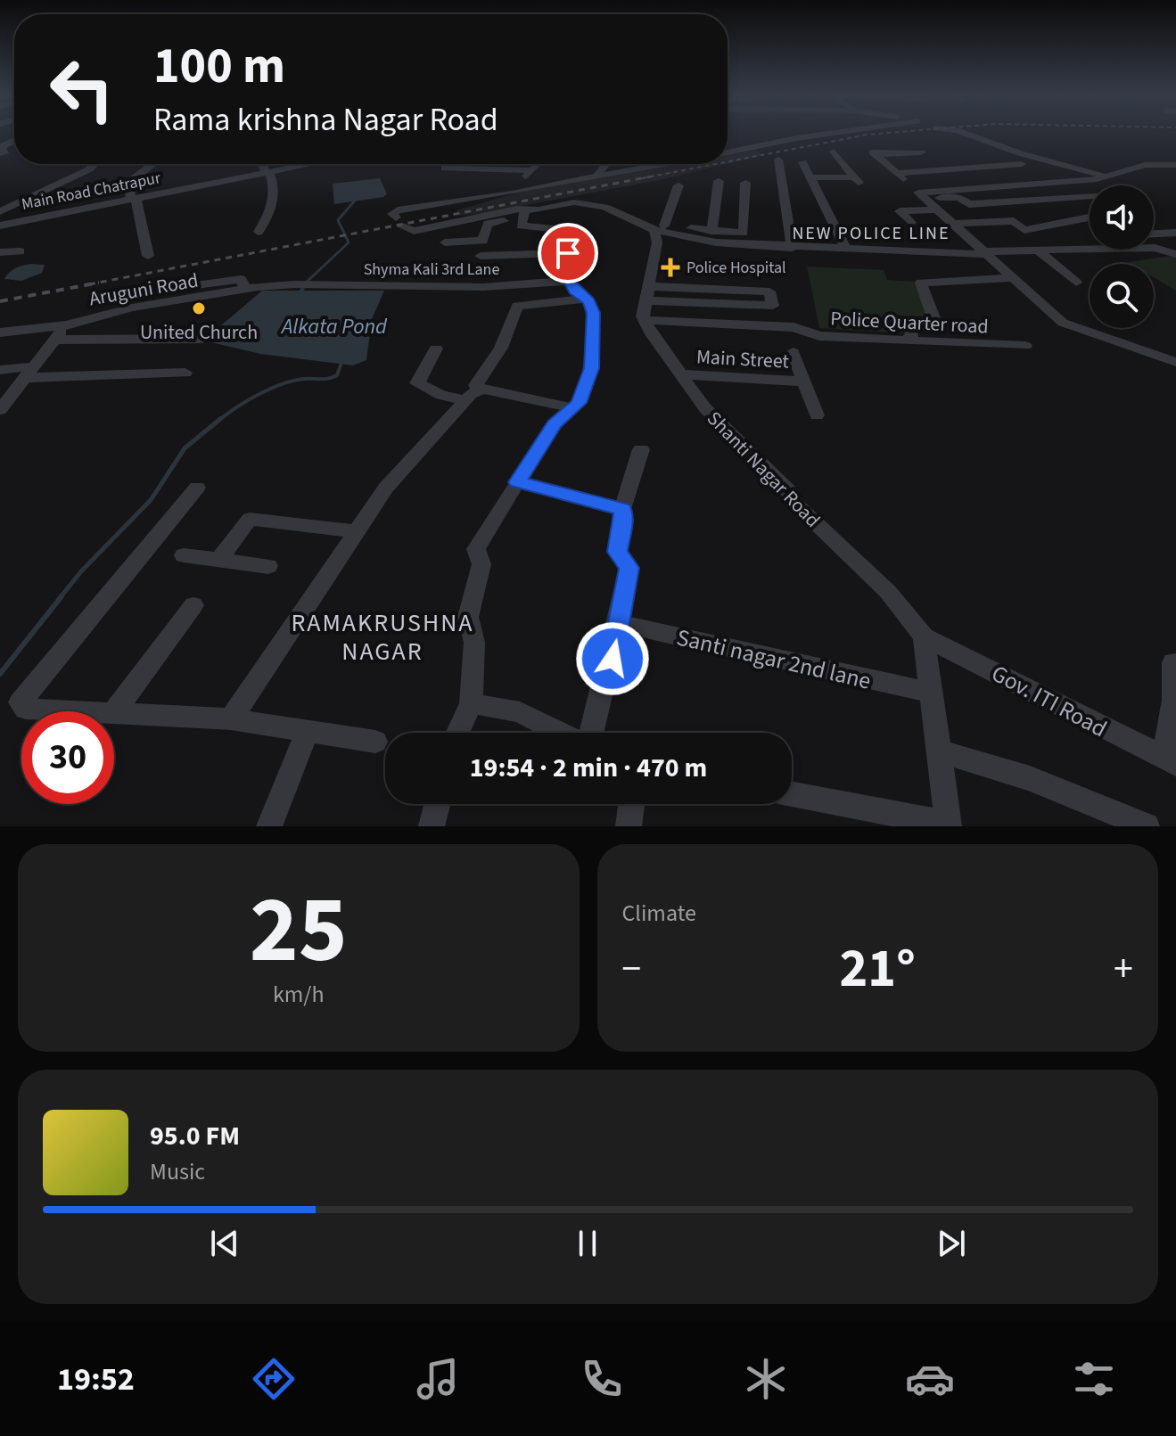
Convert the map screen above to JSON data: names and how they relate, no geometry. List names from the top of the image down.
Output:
{
  "streets": {
    "street": [
      "Main Road Chatrapur",
      "Shyma Kali 3rd Lane",
      "Aruguni Road",
      "Police Quarter road",
      "Main Street",
      "Shanti Nagar Road",
      "Santi nagar 2nd lane",
      "Gov. ITI Road"
    ]
  },
  "crossings": [
    ["Shyma Kali 3rd Lane", "Aruguni Road"],
    ["Police Quarter road", "Shanti Nagar Road"],
    ["Main Street", "Shanti Nagar Road"],
    ["Shanti Nagar Road", "Gov. ITI Road"]
  ],
  "districts": ["NEW POLICE LINE", "RAMAKRUSHNA NAGAR"],
  "water": ["Alkata Pond"],
  "places": {
    "health": ["Police Hospital"],
    "other": ["United Church"]
  },
  "page": {
    "turn": ["100 m", "Rama krishna Nagar Road"],
    "limit": "30",
    "trip": "19:54 · 2 min · 470 m",
    "tile": [
      ["25", "km/h"],
      "Climate"
    ],
    "heat": ["−", "21°", "+"],
    "song": ["95.0 FM", "Music"],
    "tabs": "19:52"
  }
}
